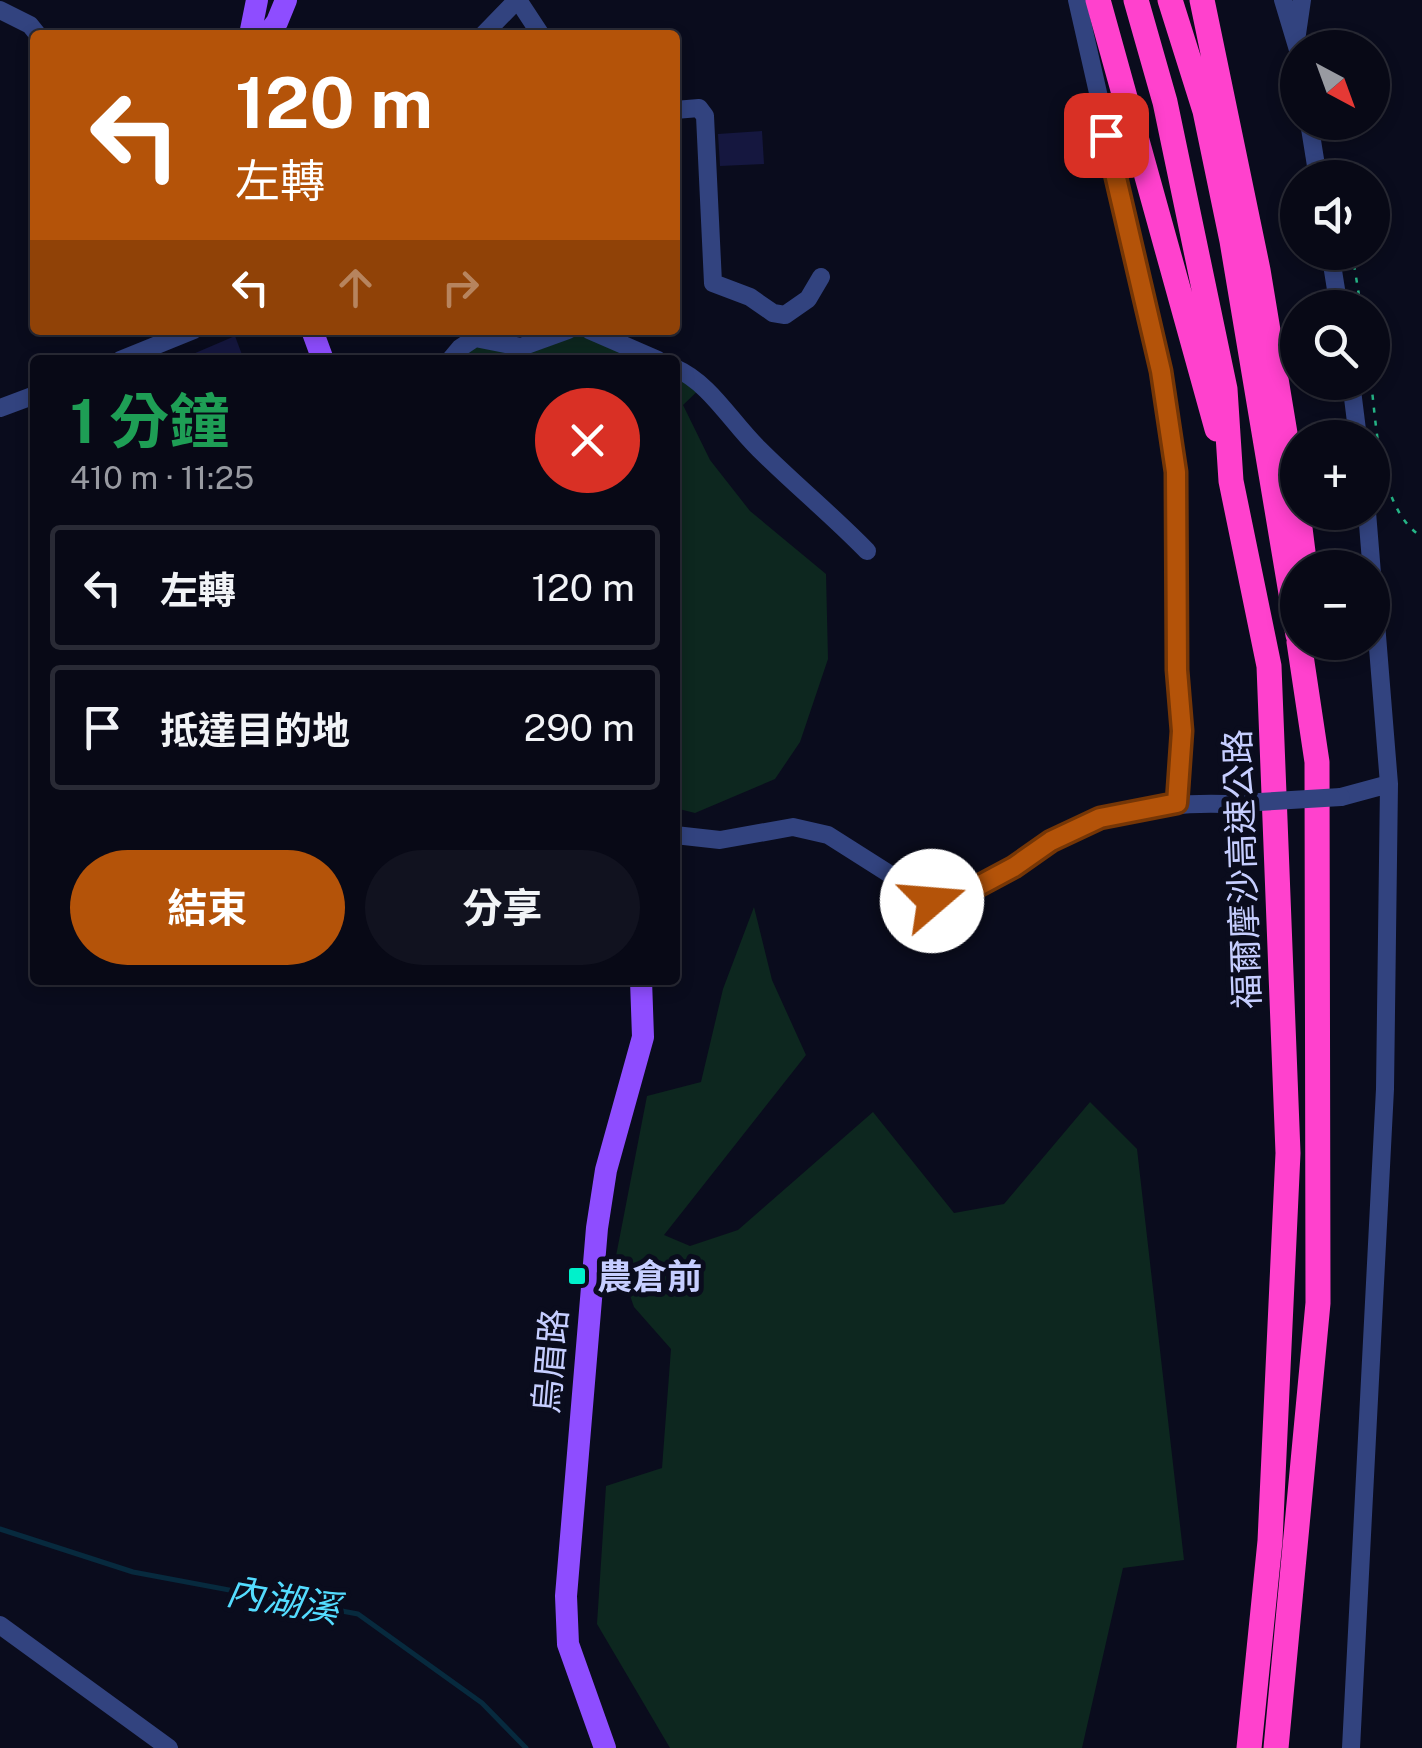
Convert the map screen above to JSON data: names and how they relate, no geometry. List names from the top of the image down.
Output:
{
  "streets": {
    "highway": ["福爾摩沙高速公路"],
    "main road": ["烏眉路"]
  },
  "water": ["內湖溪"],
  "places": {
    "transit": ["農倉前"]
  },
  "north": "bottom right",
  "page": {
    "map_buttons": ["+", "−"],
    "turn": ["120 m", "左轉"],
    "heading": ["1 分鐘", "410 m · 11:25"],
    "list": [
      {
        "name": "左轉",
        "value": "120 m"
      },
      {
        "name": "抵達目的地",
        "value": "290 m"
      }
    ],
    "buttons": ["結束", "分享"]
  }
}
